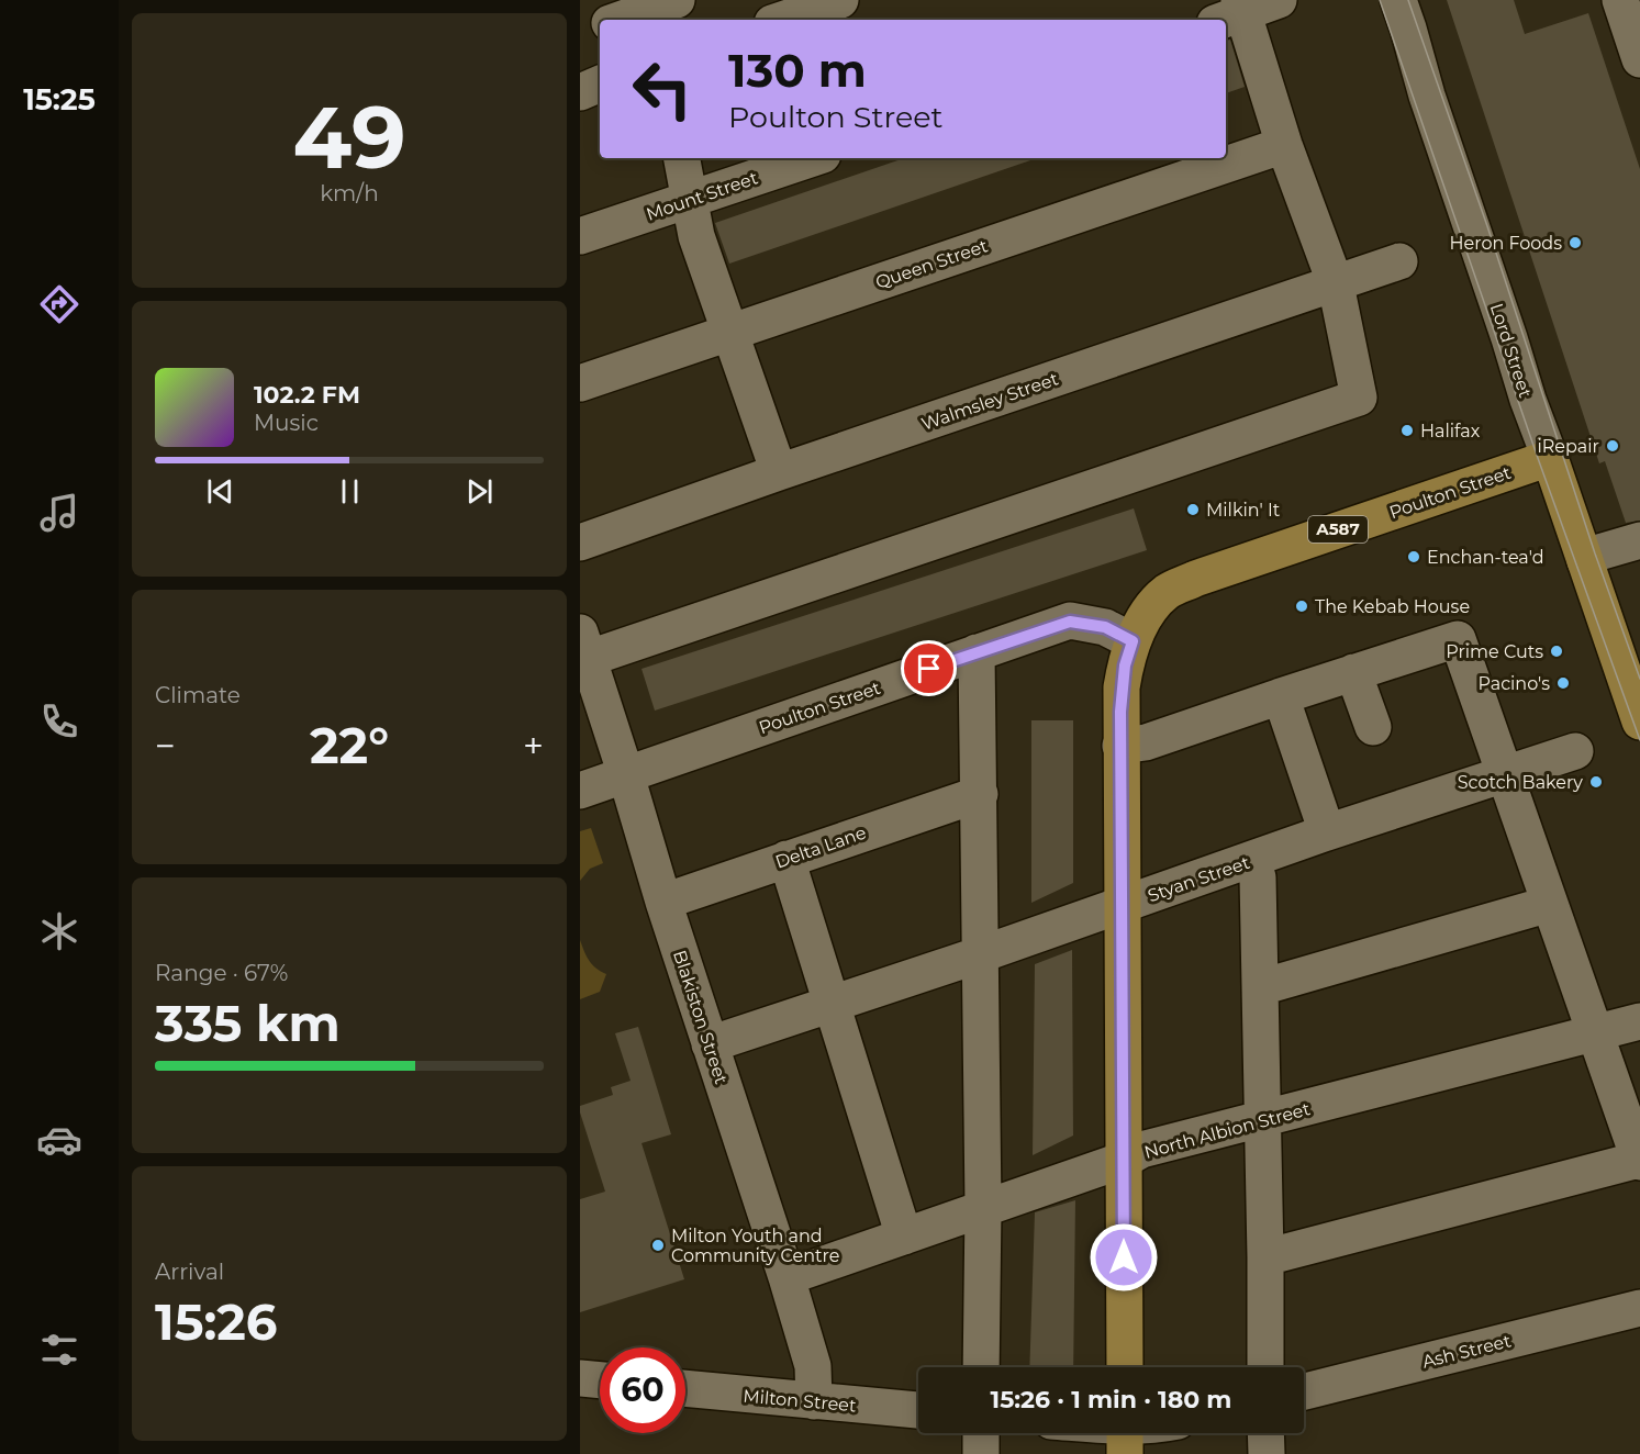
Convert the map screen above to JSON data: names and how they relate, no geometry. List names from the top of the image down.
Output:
{
  "streets": {
    "main road": ["Lord Street", "Poulton Street", "A587"],
    "street": [
      "Mount Street",
      "Queen Street",
      "Walmsley Street",
      "Delta Lane",
      "Styan Street",
      "Blakiston Street",
      "North Albion Street",
      "Ash Street",
      "Milton Street"
    ]
  },
  "crossings": [
    ["Lord Street", "Poulton Street"],
    ["Poulton Street", "A587"],
    ["Poulton Street", "Blakiston Street"],
    ["A587", "Styan Street"],
    ["A587", "North Albion Street"],
    ["Delta Lane", "Blakiston Street"],
    ["Styan Street", "Blakiston Street"],
    ["Blakiston Street", "North Albion Street"],
    ["Blakiston Street", "Milton Street"]
  ],
  "places": [
    "Heron Foods",
    "Halifax",
    "iRepair",
    "Milkin' It",
    "Enchan-tea'd",
    "The Kebab House",
    "Prime Cuts",
    "Pacino's",
    "Scotch Bakery",
    "Milton Youth and Community Centre"
  ],
  "page": {
    "tabs": "15:25",
    "tile": [
      ["49", "km/h"],
      "Climate",
      ["Range · 67%", "335 km"],
      ["Arrival", "15:26"]
    ],
    "turn": ["130 m", "Poulton Street"],
    "song": ["102.2 FM", "Music"],
    "heat": ["−", "22°", "+"],
    "limit": "60",
    "trip": "15:26 · 1 min · 180 m"
  }
}
